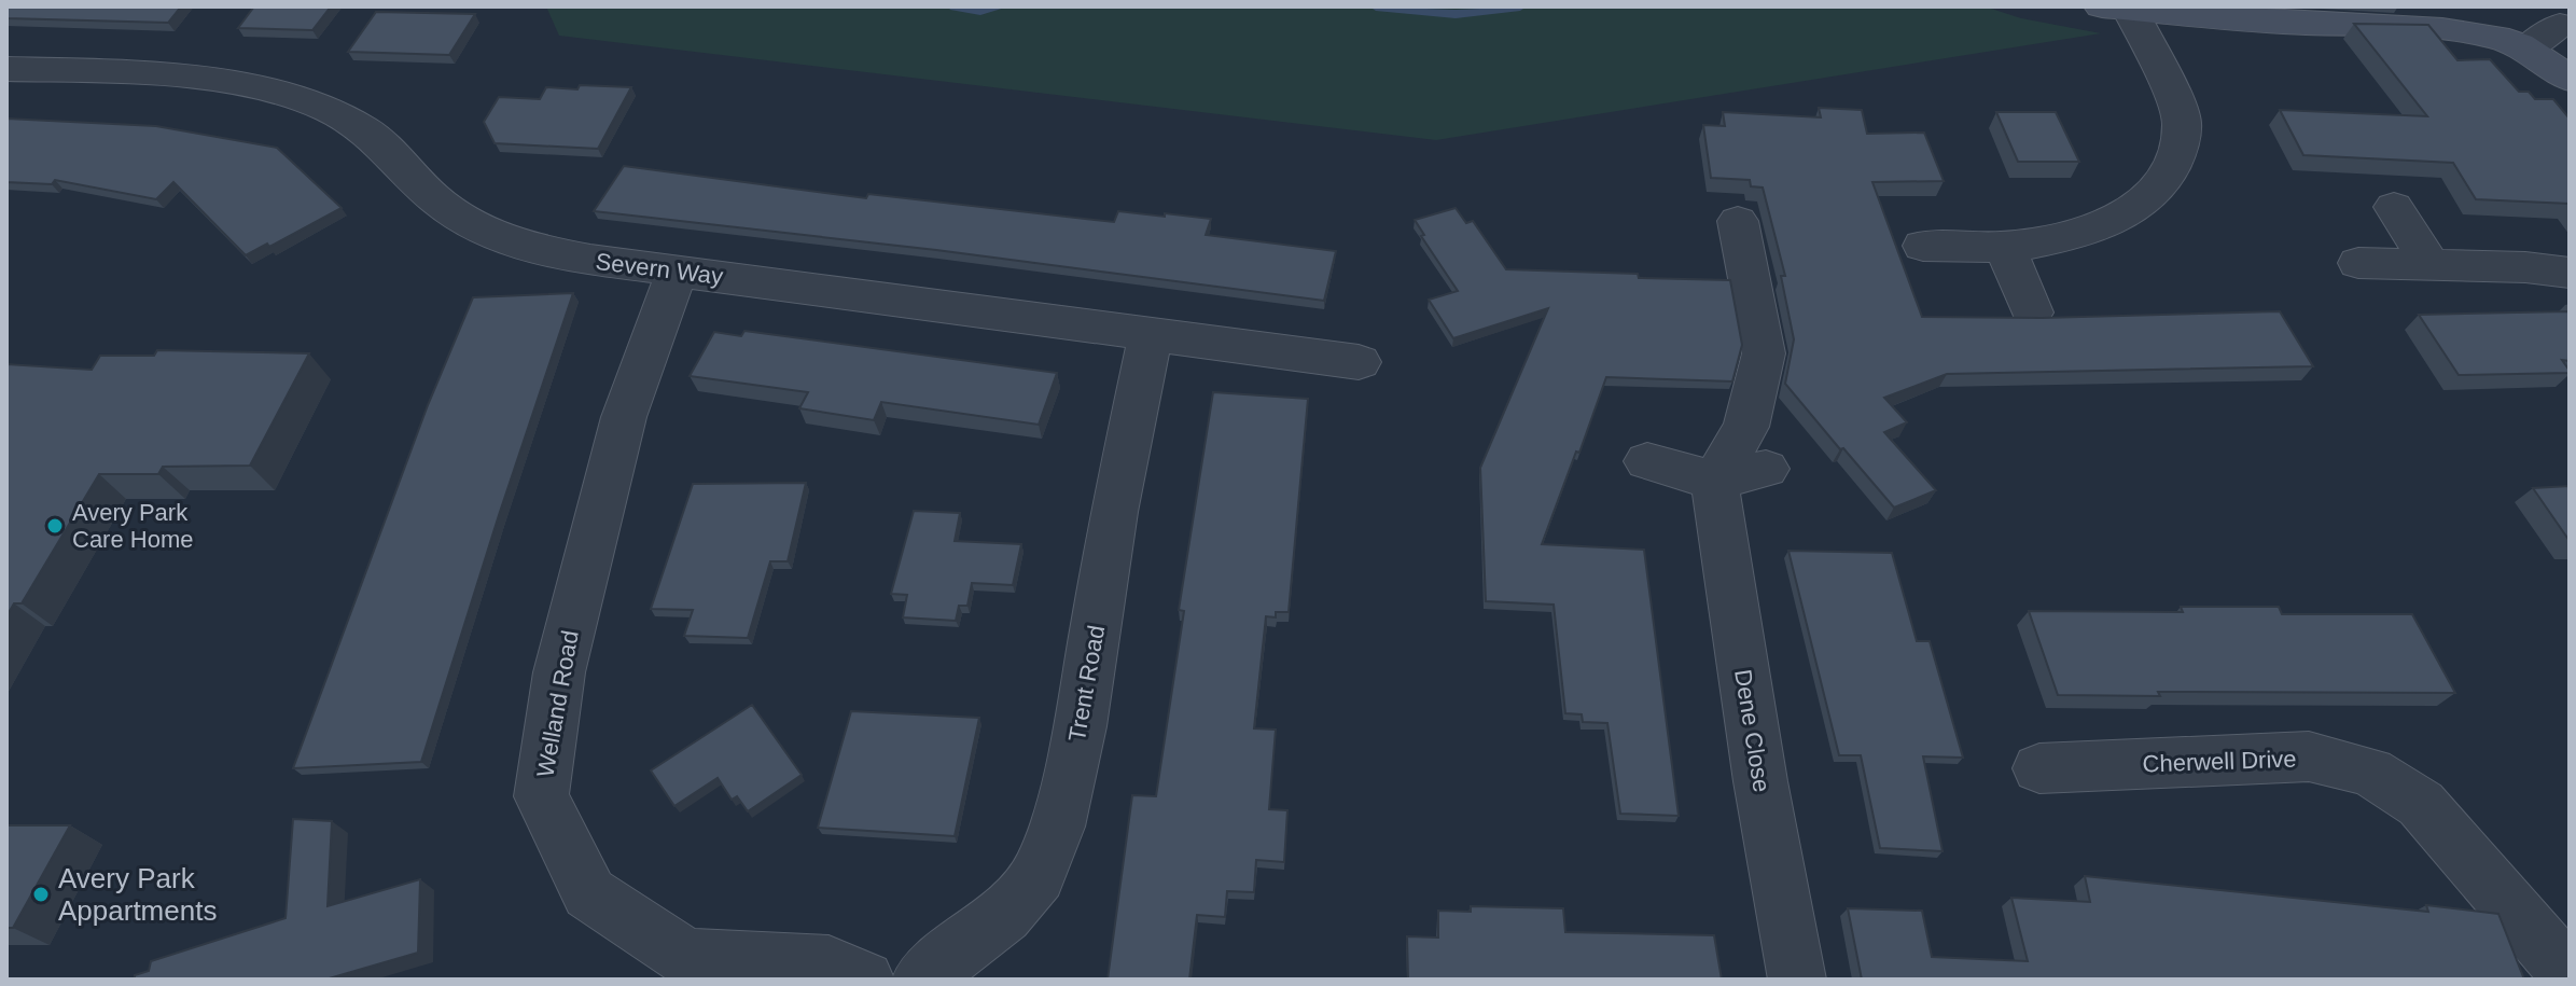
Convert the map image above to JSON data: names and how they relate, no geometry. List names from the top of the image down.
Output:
{
  "streets": {
    "street": [
      "Severn Way",
      "Trent Road",
      "Welland Road",
      "Dene Close",
      "Cherwell Drive"
    ]
  },
  "crossings": [
    ["Severn Way", "Trent Road"],
    ["Severn Way", "Welland Road"]
  ],
  "places": ["Avery Park Care Home", "Avery Park Appartments"]
}
